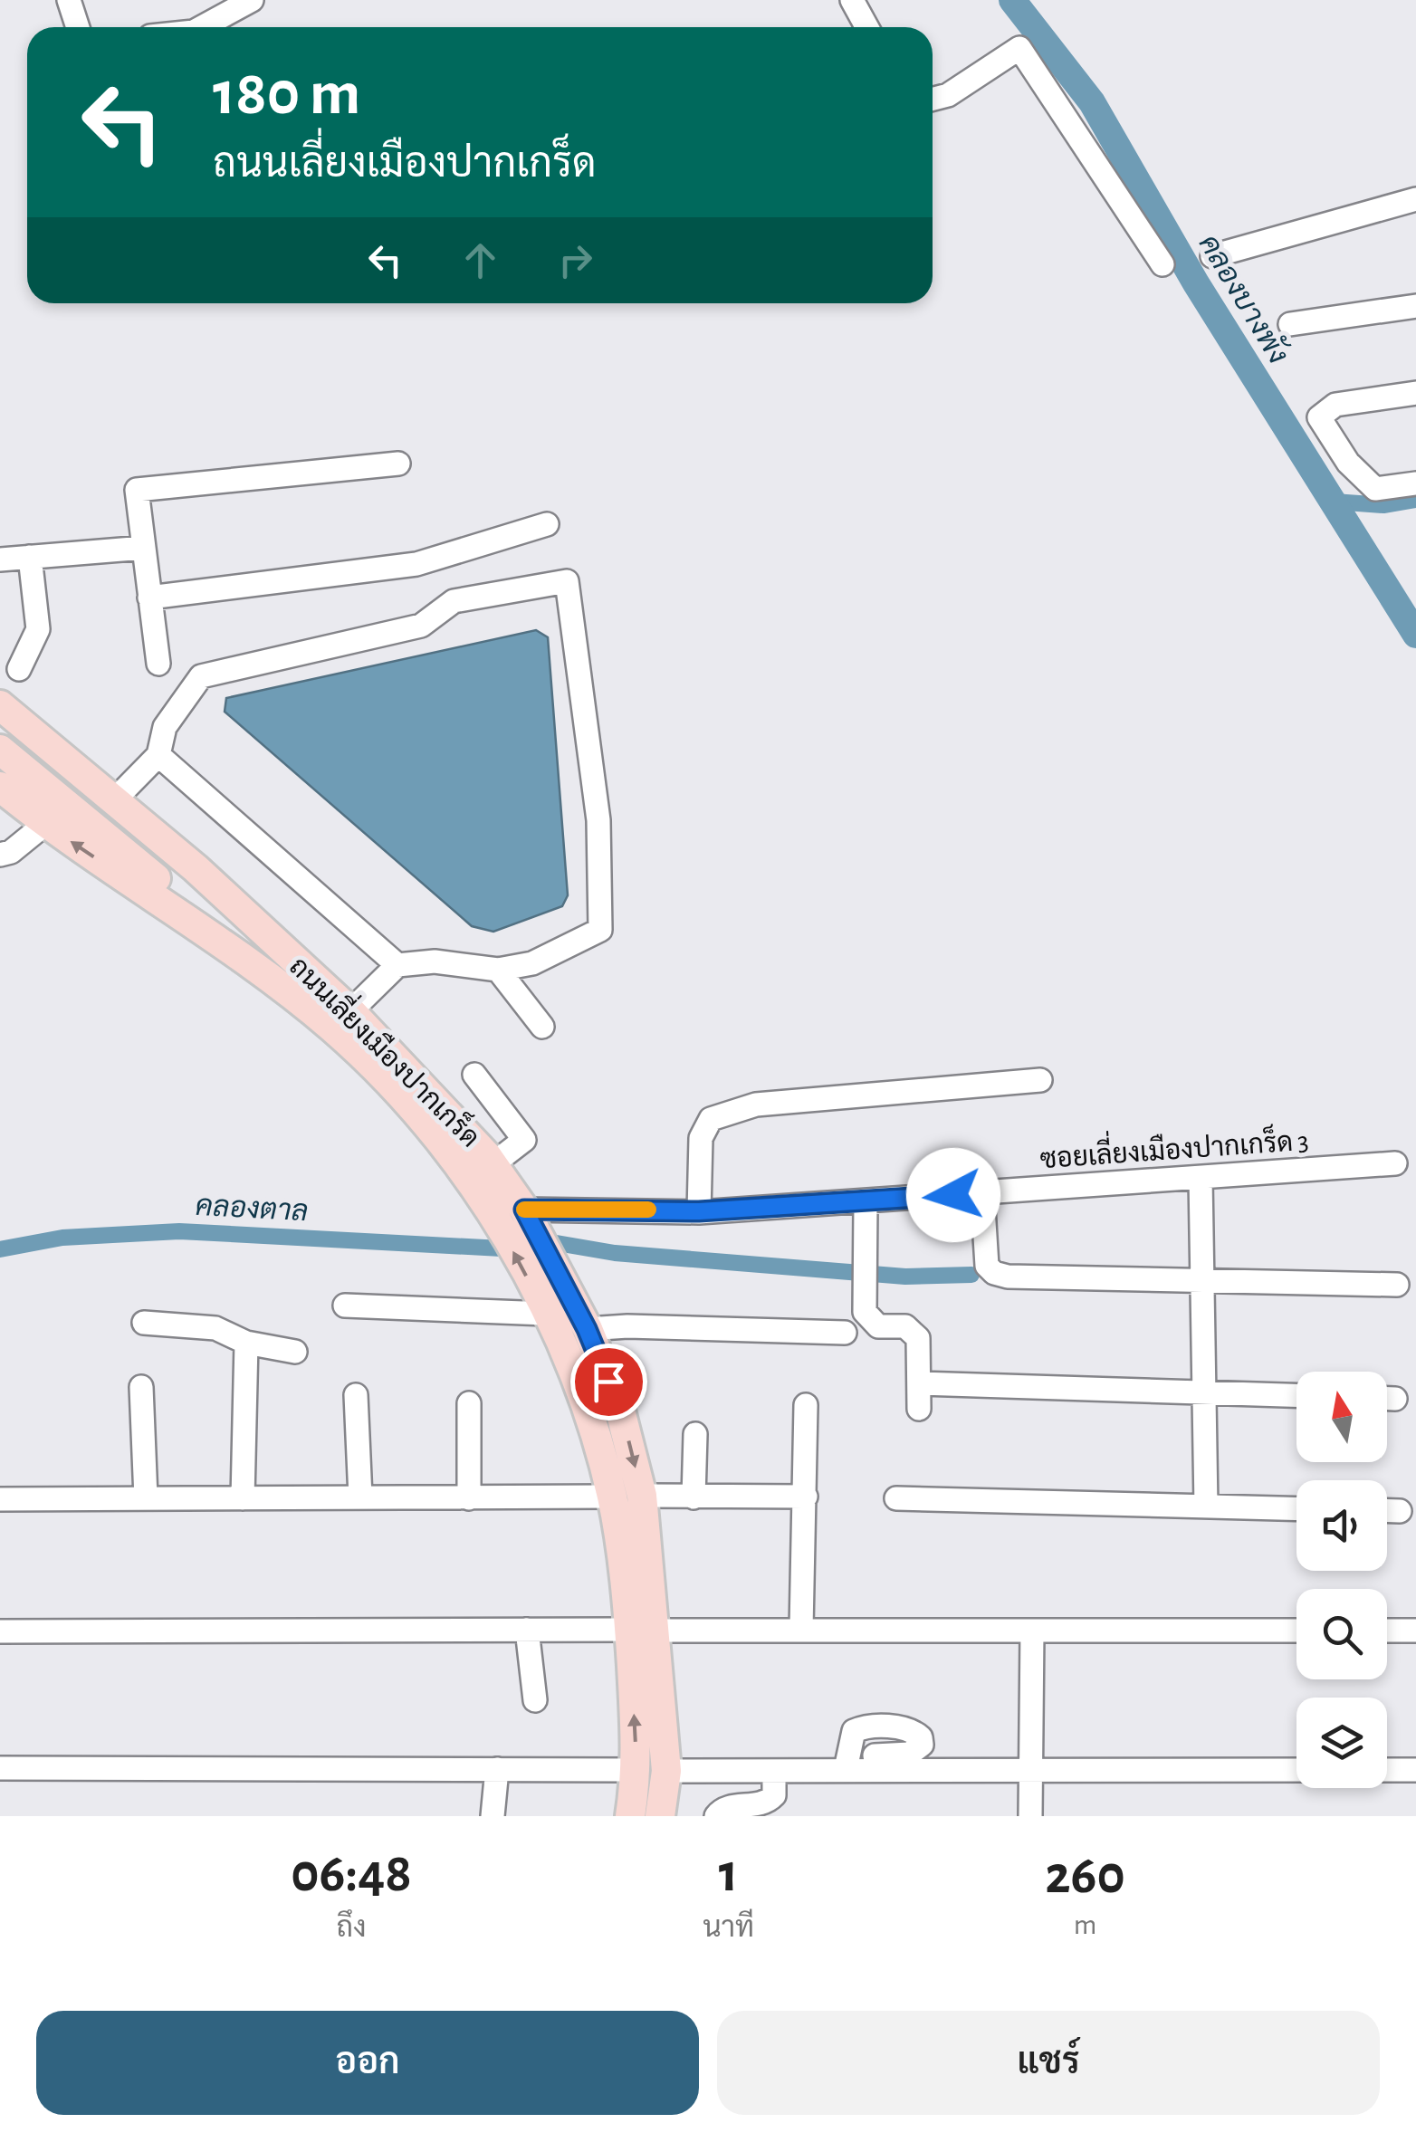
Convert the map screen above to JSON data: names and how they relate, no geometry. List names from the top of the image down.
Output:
{
  "streets": {
    "main road": ["ถนนเลี่ยงเมืองปากเกร็ด"],
    "street": ["ซอยเลี่ยงเมืองปากเกร็ด 3"]
  },
  "crossings": [
    ["ถนนเลี่ยงเมืองปากเกร็ด", "ซอยเลี่ยงเมืองปากเกร็ด 3"]
  ],
  "water": ["คลองบางพัง", "คลองตาล"],
  "north": "top",
  "page": {
    "turn": ["180 m", "ถนนเลี่ยงเมืองปากเกร็ด"],
    "eta": [
      "06:48",
      "ถึง",
      "1",
      "นาที",
      "260",
      "m"
    ],
    "buttons": ["ออก", "แชร์"]
  }
}
